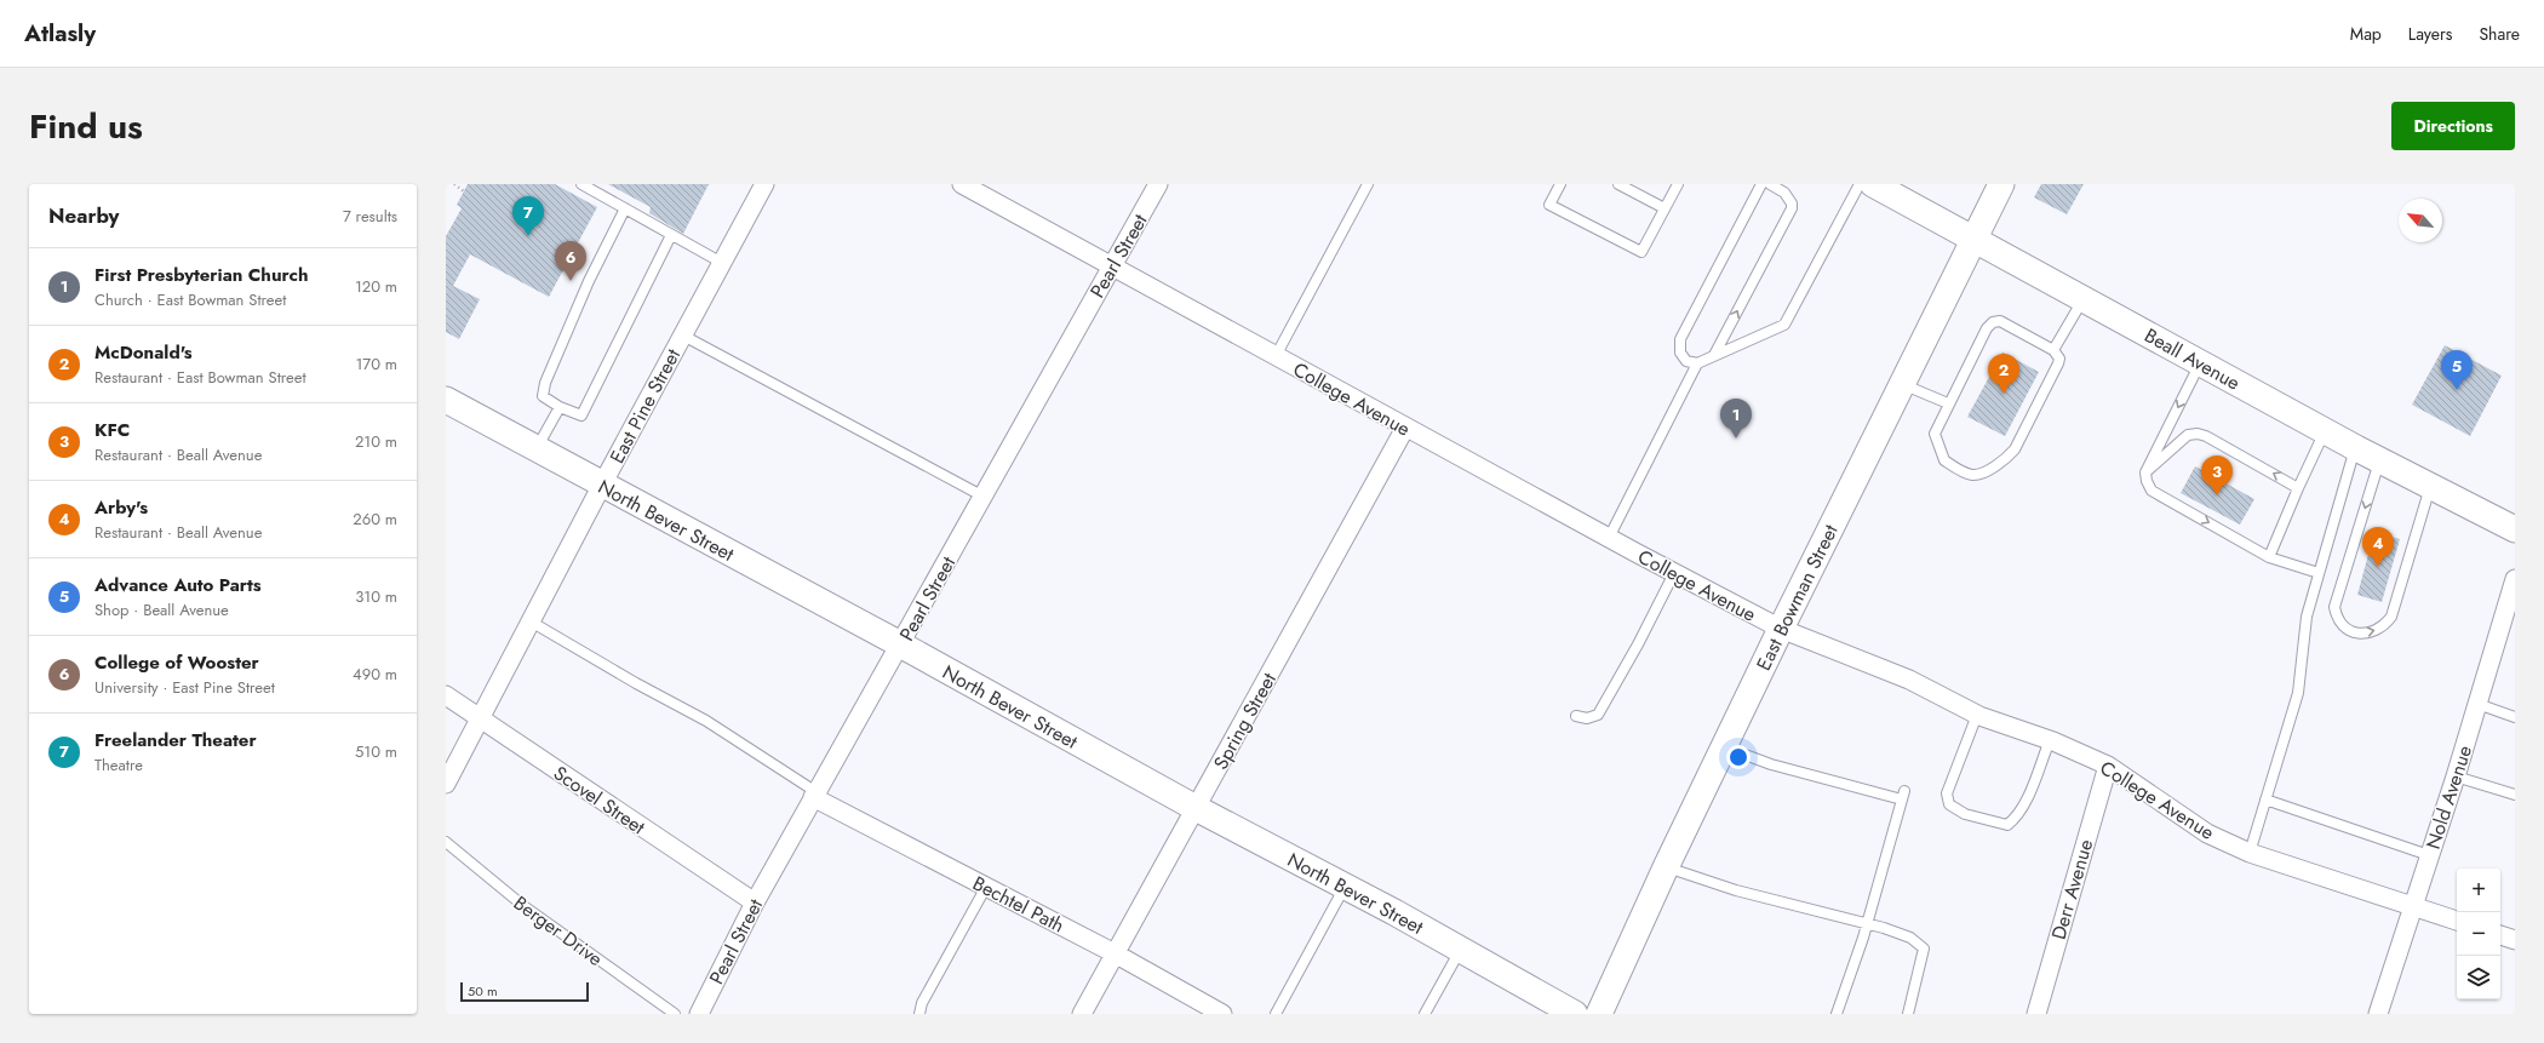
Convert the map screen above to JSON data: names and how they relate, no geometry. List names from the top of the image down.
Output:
{
  "streets": {
    "main road": ["Beall Avenue", "North Bever Street", "East Bowman Street"],
    "street": [
      "Pearl Street",
      "College Avenue",
      "East Pine Street",
      "Spring Street",
      "Nold Avenue",
      "Scovel Street",
      "Derr Avenue",
      "Bechtel Path"
    ],
    "lane": ["Berger Drive"]
  },
  "crossings": [
    ["Pearl Street", "College Avenue"],
    ["Pearl Street", "North Bever Street"],
    ["Pearl Street", "Scovel Street"],
    ["Pearl Street", "Bechtel Path"],
    ["Beall Avenue", "East Bowman Street"],
    ["College Avenue", "East Bowman Street"],
    ["College Avenue", "Spring Street"],
    ["College Avenue", "Nold Avenue"],
    ["College Avenue", "Derr Avenue"],
    ["East Pine Street", "North Bever Street"],
    ["East Pine Street", "Scovel Street"],
    ["North Bever Street", "Spring Street"],
    ["Spring Street", "Bechtel Path"]
  ],
  "scale_bar": "50 m",
  "north": "top left",
  "page": {
    "header": "Atlasly",
    "nav": ["Map", "Layers", "Share"],
    "title": "Find us",
    "buttons": "Directions",
    "heading": ["Nearby", "7 results"],
    "pins": [
      "7",
      "6",
      "5",
      "2",
      "1",
      "3",
      "4"
    ],
    "list": [
      {
        "mark": "1",
        "name": "First Presbyterian Church",
        "note": "Church · East Bowman Street",
        "value": "120 m"
      },
      {
        "mark": "2",
        "name": "McDonald's",
        "note": "Restaurant · East Bowman Street",
        "value": "170 m"
      },
      {
        "mark": "3",
        "name": "KFC",
        "note": "Restaurant · Beall Avenue",
        "value": "210 m"
      },
      {
        "mark": "4",
        "name": "Arby's",
        "note": "Restaurant · Beall Avenue",
        "value": "260 m"
      },
      {
        "mark": "5",
        "name": "Advance Auto Parts",
        "note": "Shop · Beall Avenue",
        "value": "310 m"
      },
      {
        "mark": "6",
        "name": "College of Wooster",
        "note": "University · East Pine Street",
        "value": "490 m"
      },
      {
        "mark": "7",
        "name": "Freelander Theater",
        "note": "Theatre",
        "value": "510 m"
      }
    ],
    "map_buttons": ["+", "−"],
    "scale": "50 m"
  }
}
